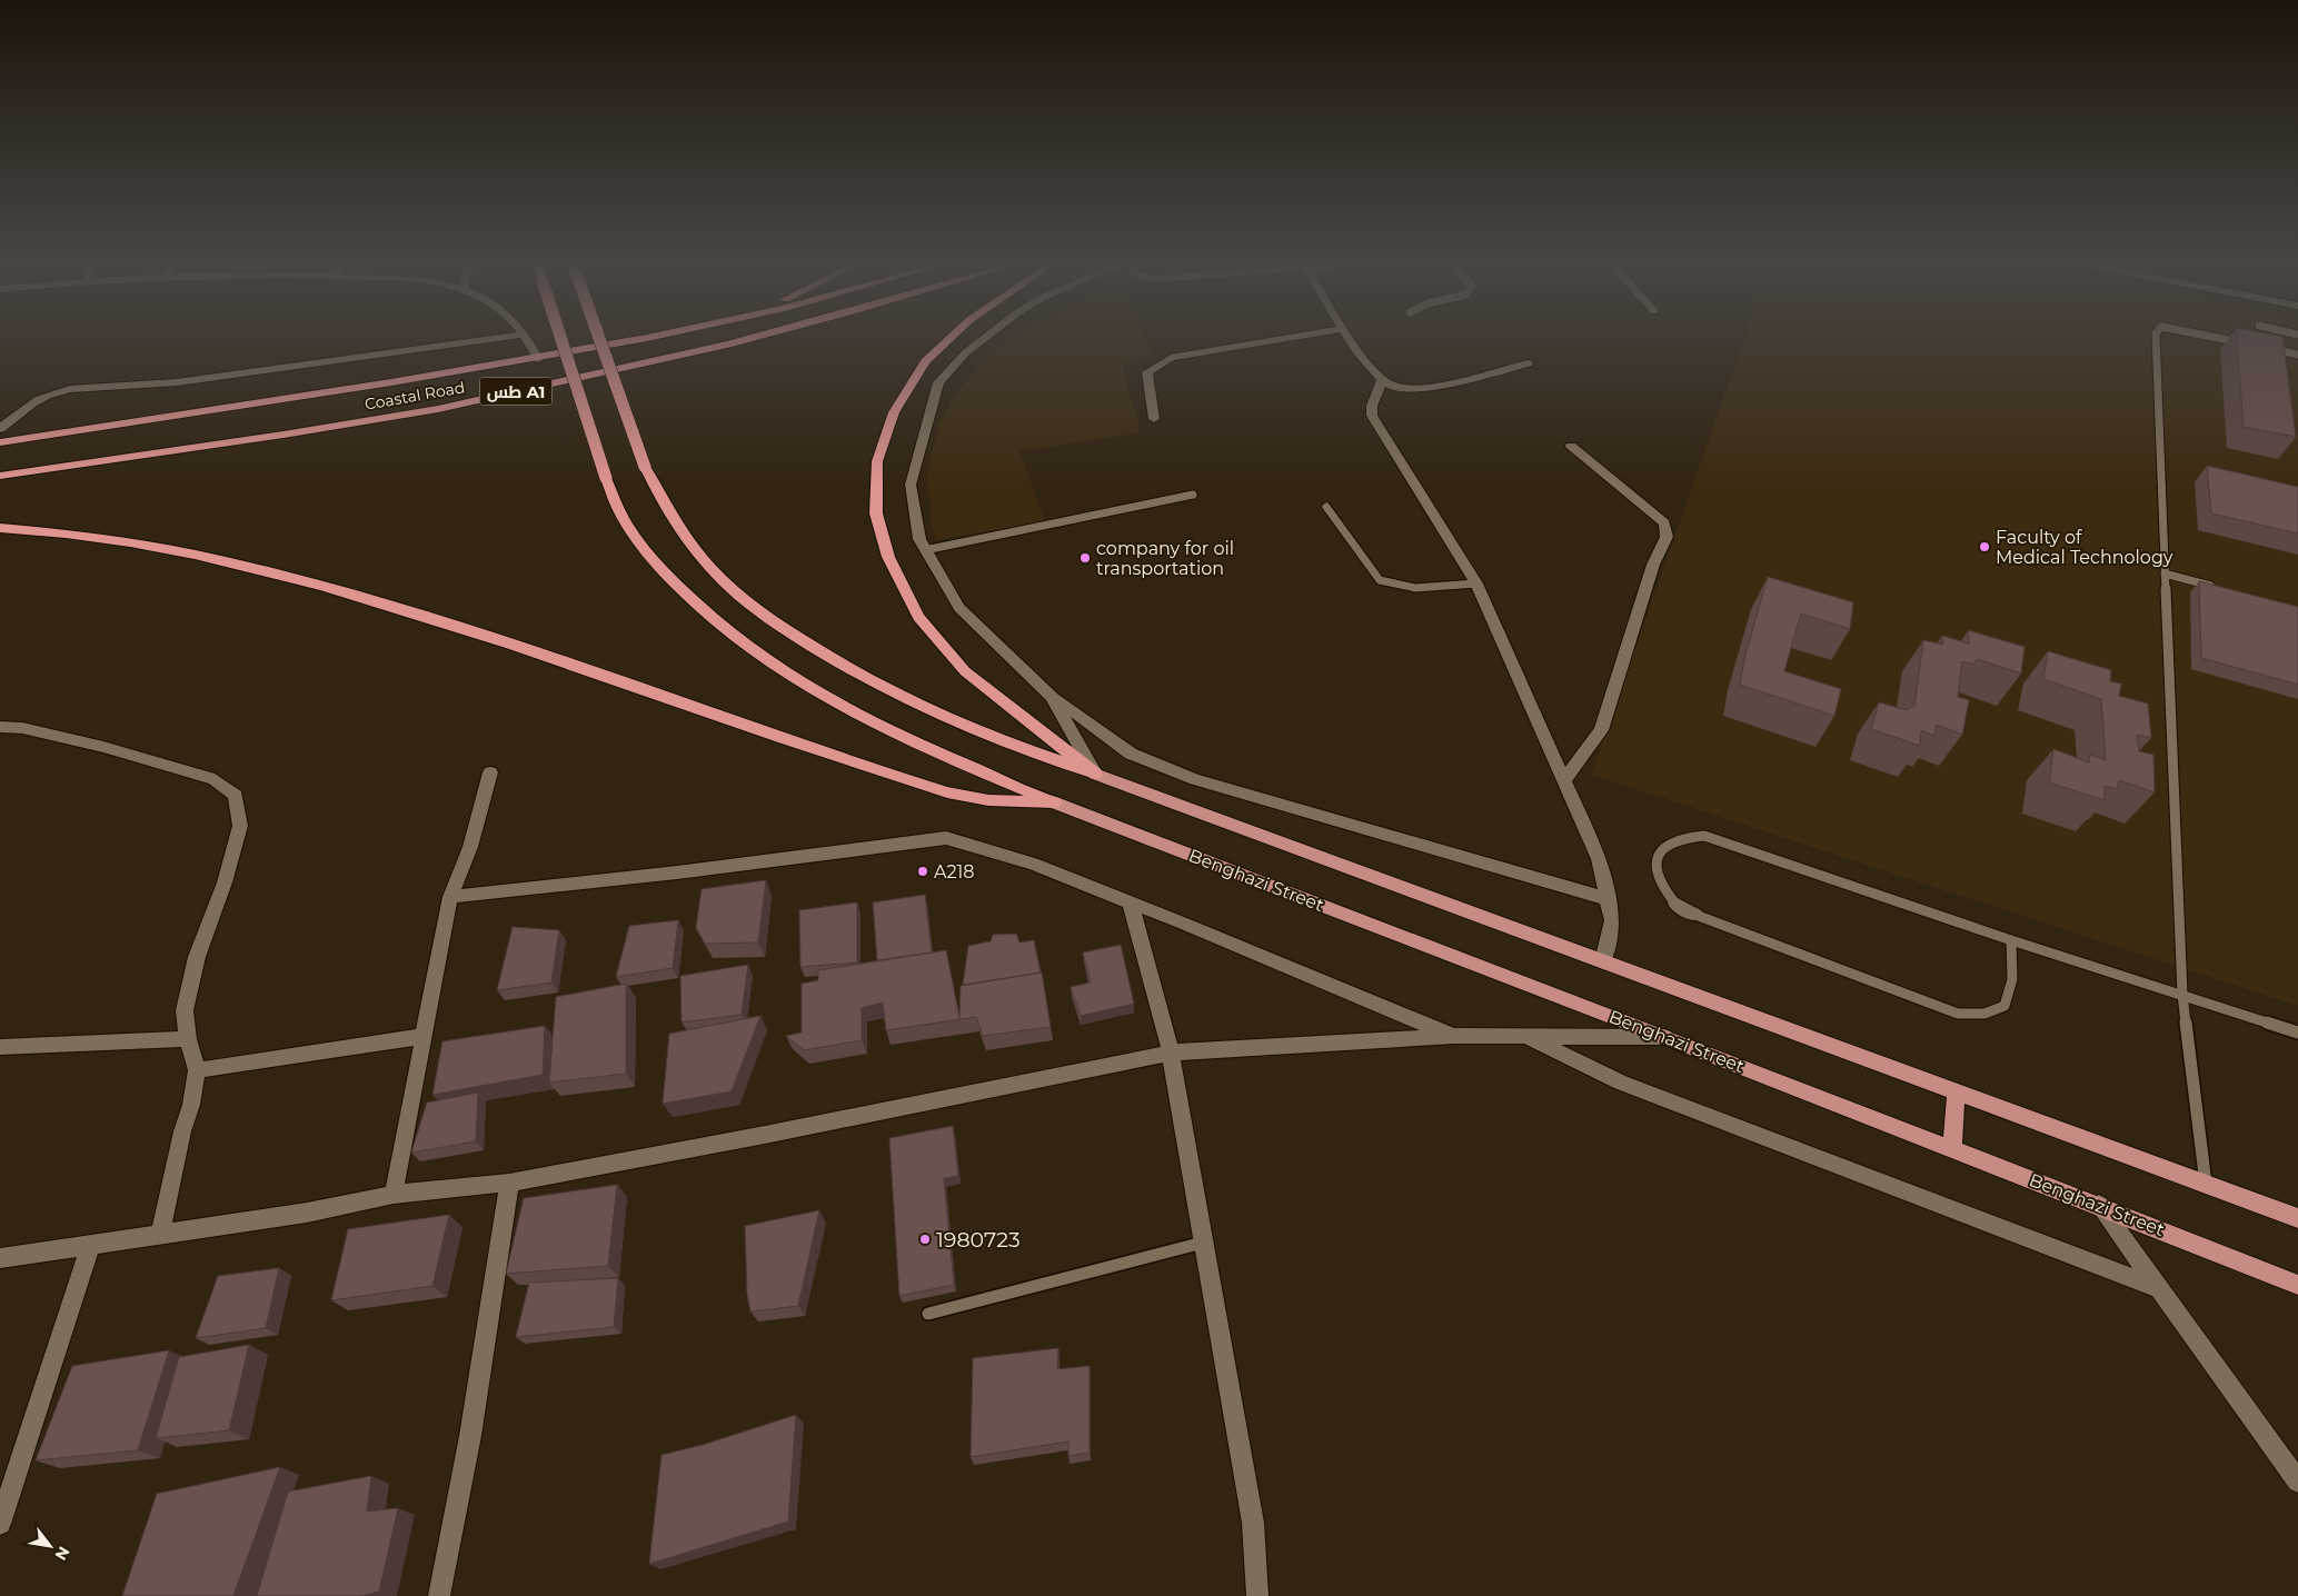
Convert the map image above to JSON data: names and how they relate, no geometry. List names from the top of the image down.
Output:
{
  "streets": {
    "highway": ["طس A1", "Coastal Road"],
    "main road": ["Benghazi Street"]
  },
  "places": [
    "Faculty of Medical Technology",
    "company for oil transportation",
    "A218",
    "1980723"
  ],
  "north": "bottom right"
}
